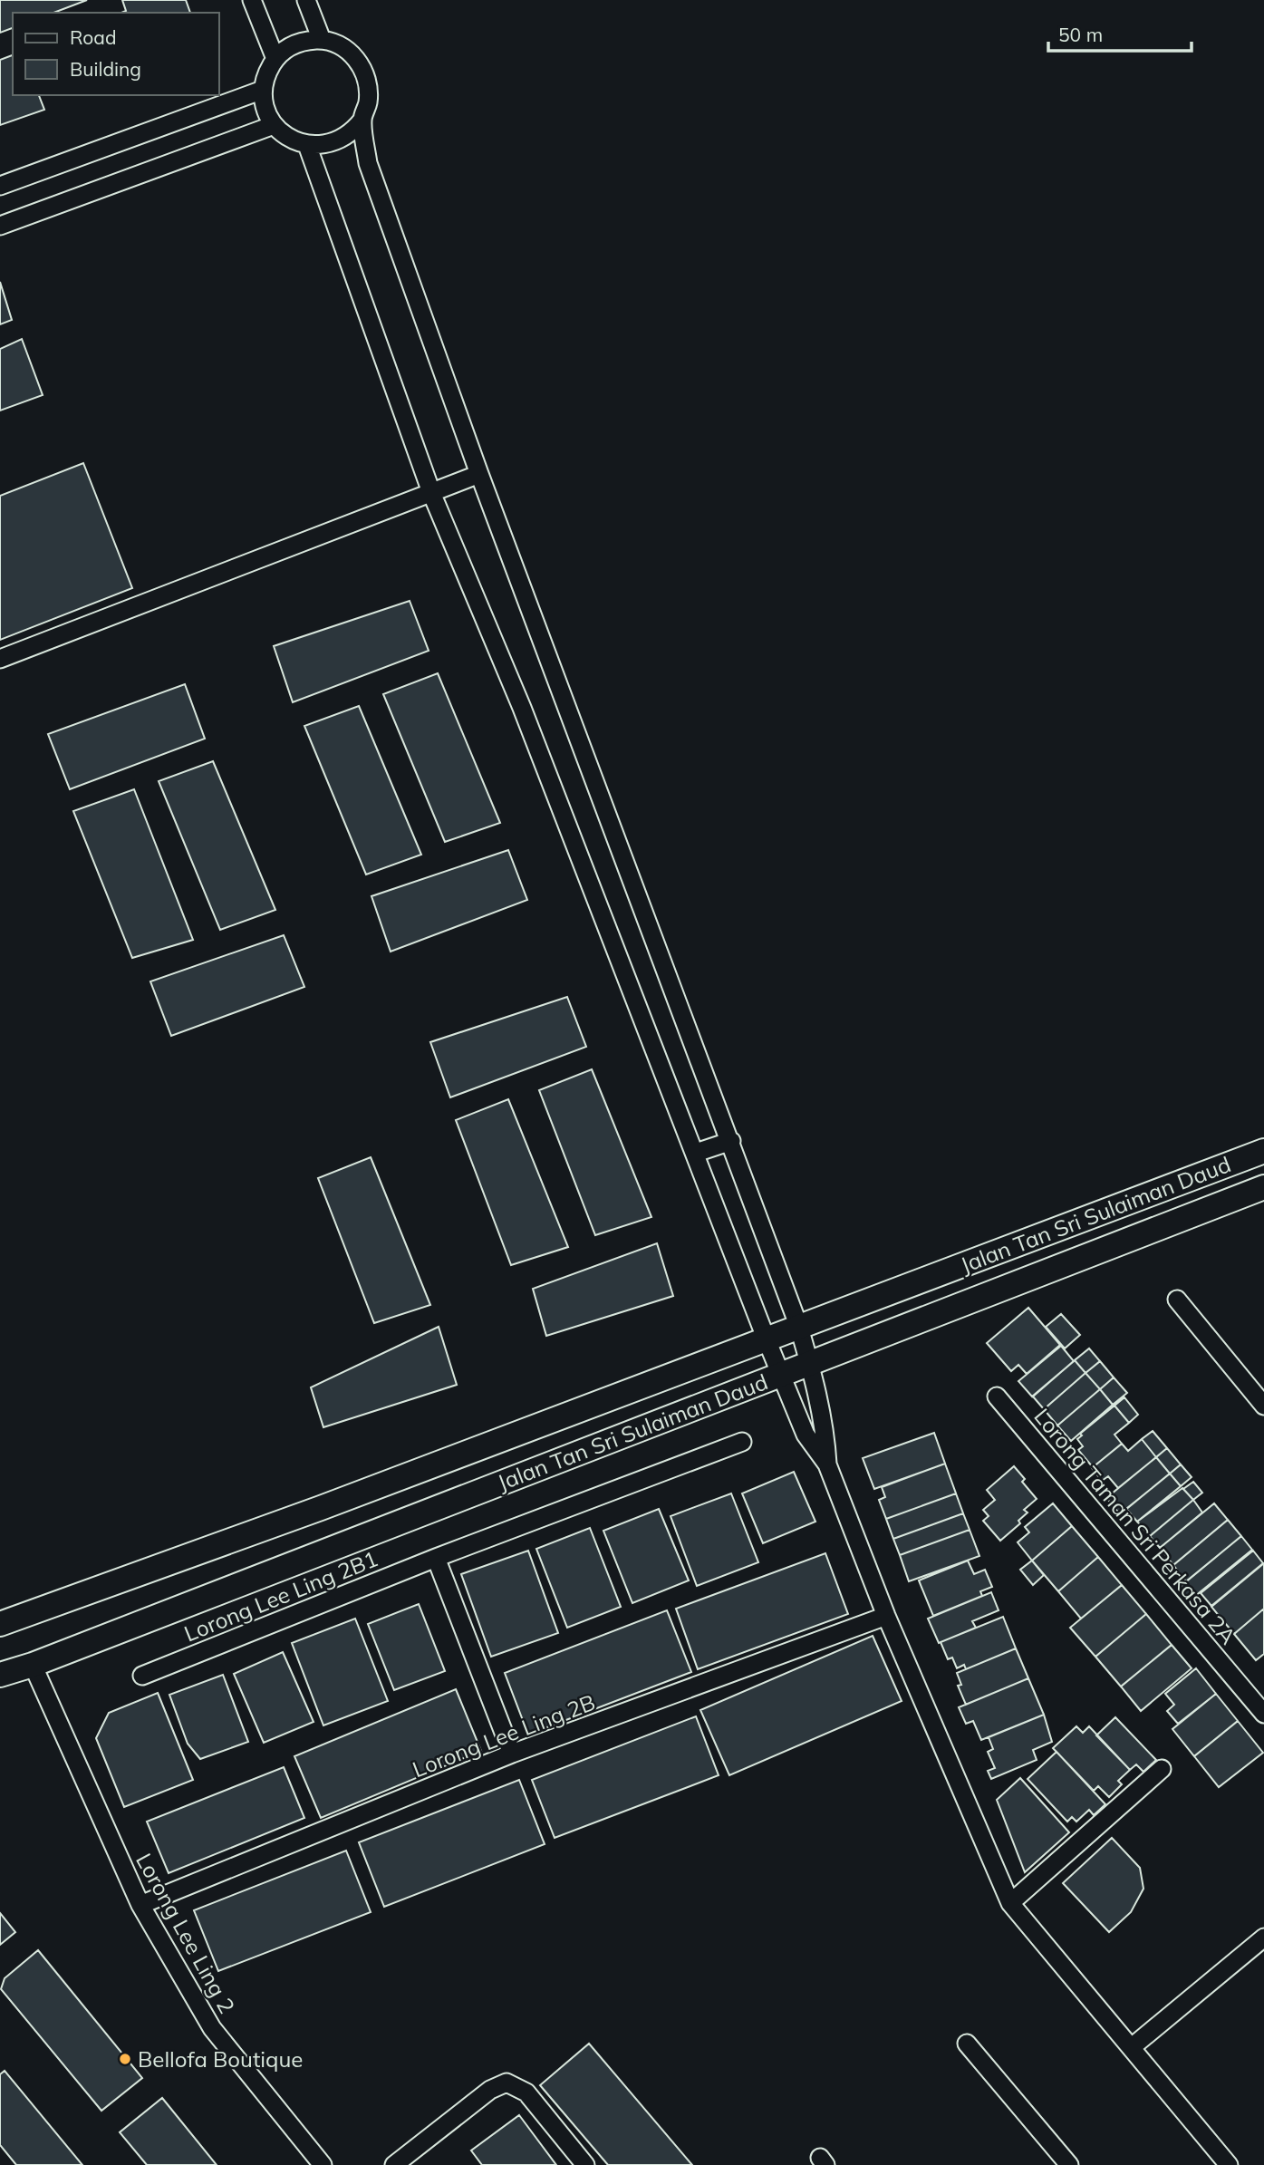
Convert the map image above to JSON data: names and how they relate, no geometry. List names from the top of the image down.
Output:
{
  "streets": {
    "main road": ["Jalan Tan Sri Sulaiman Daud"],
    "street": [
      "Lorong Taman Sri Perkasa 2A",
      "Lorong Lee Ling 2B1",
      "Lorong Lee Ling 2B",
      "Lorong Lee Ling 2"
    ]
  },
  "crossings": [
    ["Jalan Tan Sri Sulaiman Daud", "Lorong Lee Ling 2"],
    ["Lorong Lee Ling 2B", "Lorong Lee Ling 2"]
  ],
  "places": ["Bellofa Boutique"],
  "legend": ["Road", "Building"],
  "scale_bar": "50 m"
}
